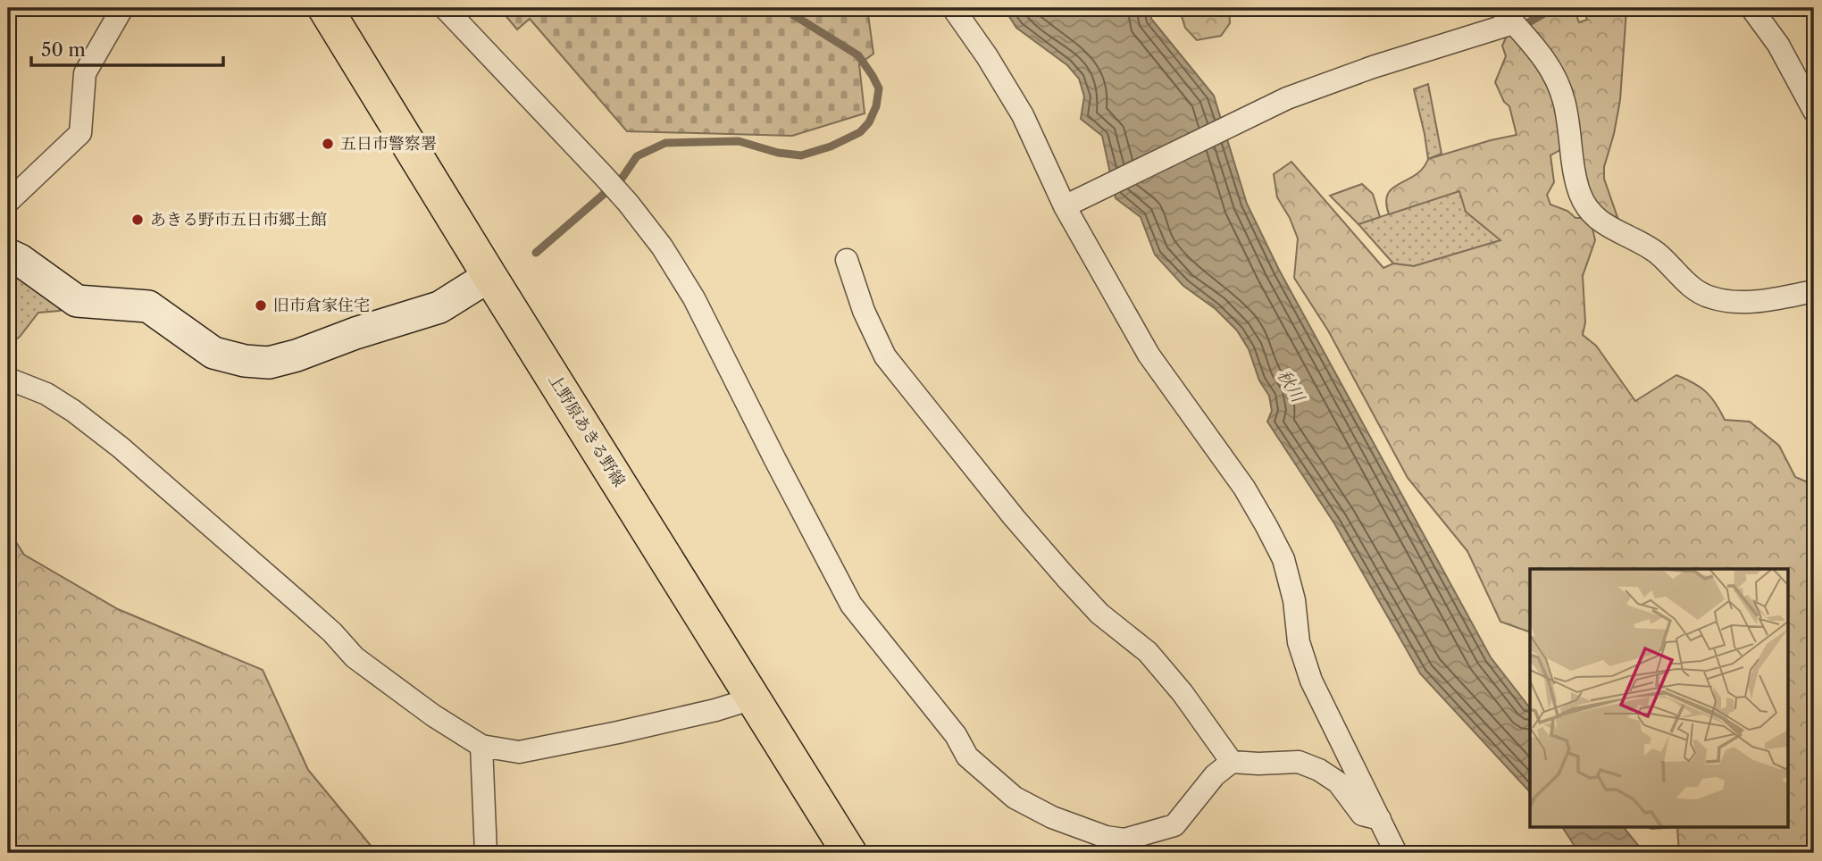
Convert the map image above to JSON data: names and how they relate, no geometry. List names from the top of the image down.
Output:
{
  "streets": {
    "main road": ["上野原あきる野線"]
  },
  "water": ["秋川"],
  "places": ["五日市警察署", "あきる野市五日市郷土館", "旧市倉家住宅"],
  "scale_bar": "50 m"
}
